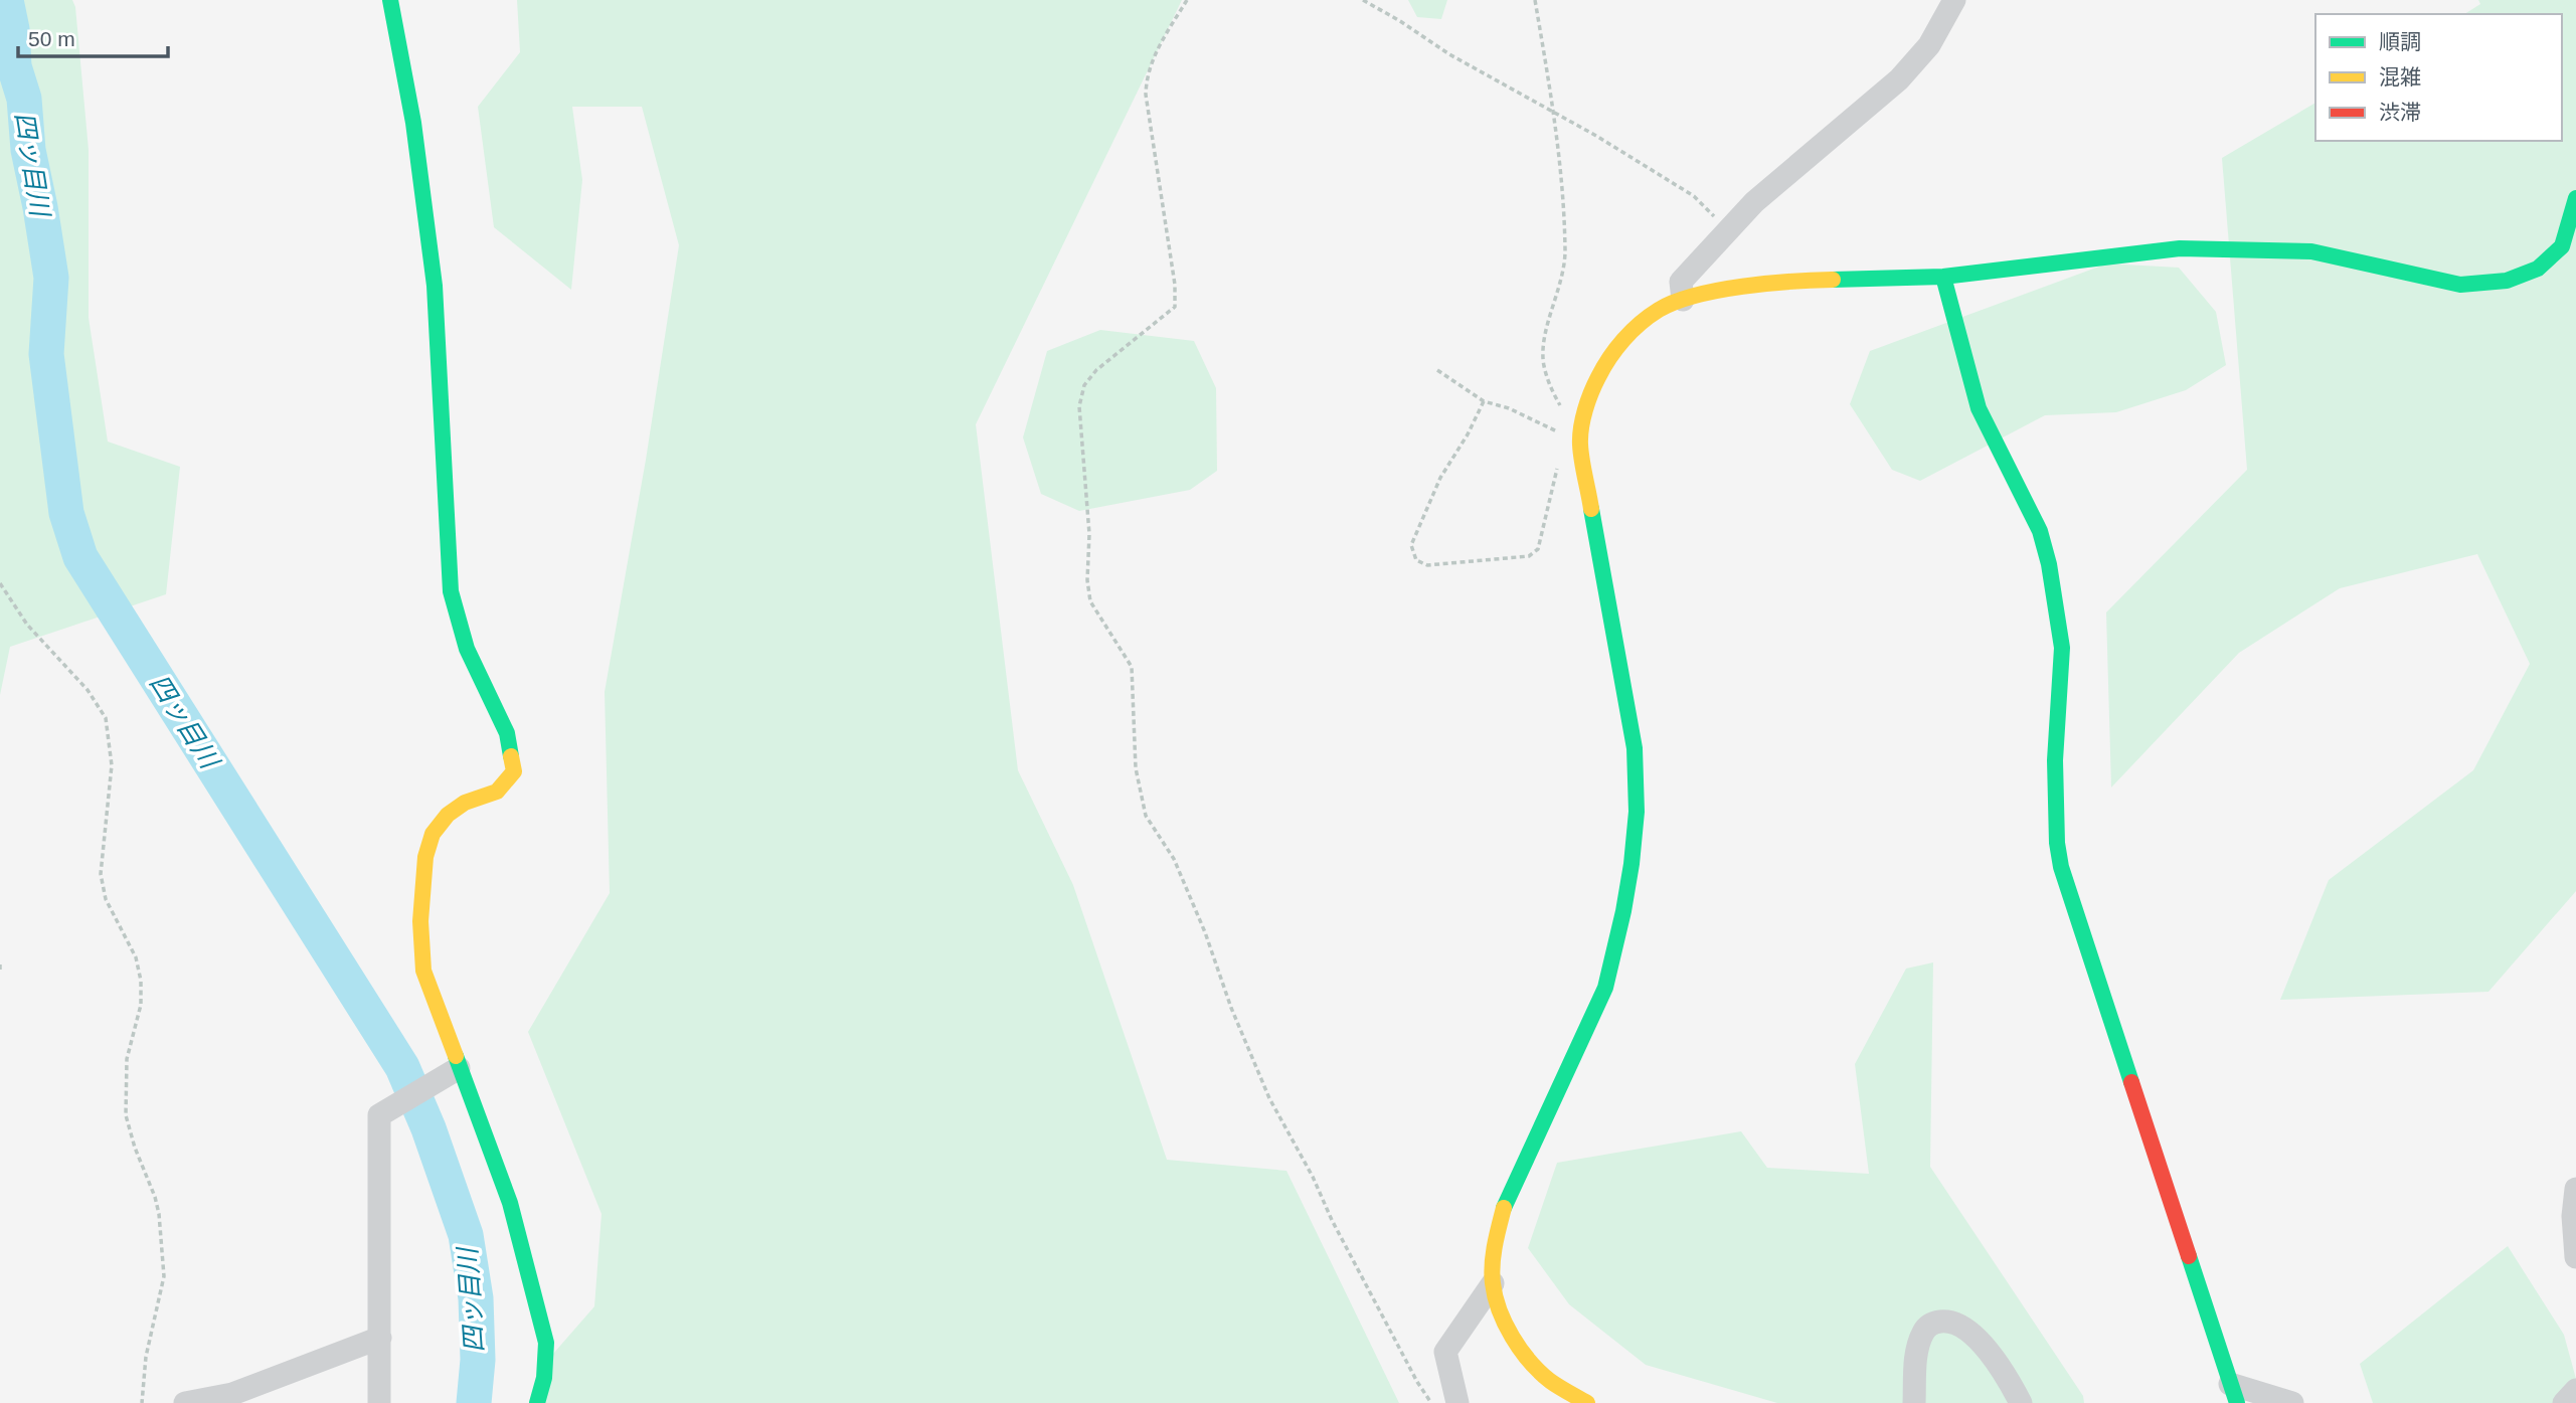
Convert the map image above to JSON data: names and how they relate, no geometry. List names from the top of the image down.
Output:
{
  "water": ["四ッ目川"],
  "legend": ["順調", "混雑", "渋滞"],
  "scale_bar": "50 m"
}
